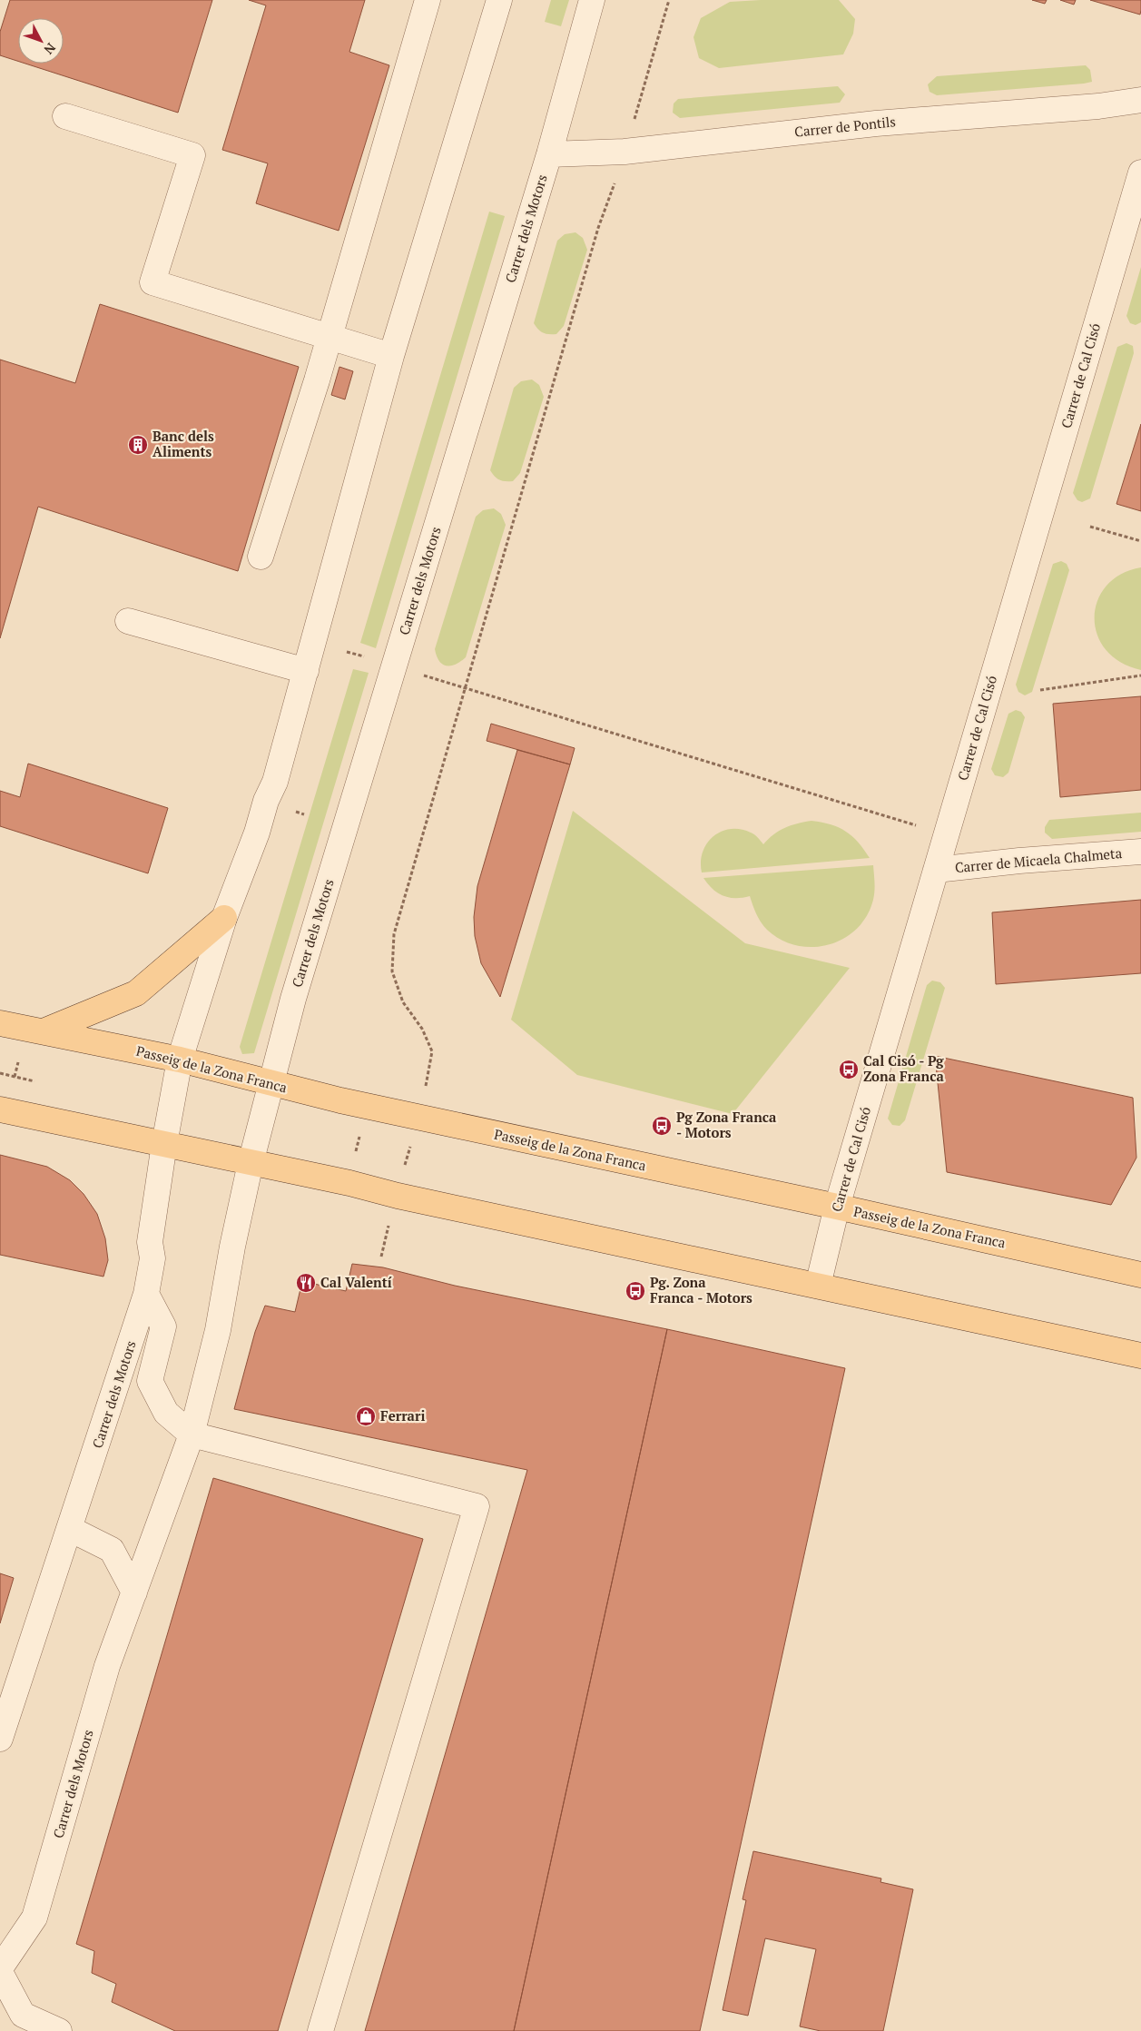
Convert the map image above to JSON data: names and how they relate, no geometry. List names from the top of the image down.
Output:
{
  "streets": {
    "main road": ["Passeig de la Zona Franca"],
    "street": [
      "Carrer de Pontils",
      "Carrer dels Motors",
      "Carrer de Cal Cisó",
      "Carrer de Micaela Chalmeta"
    ]
  },
  "crossings": [
    ["Carrer de Pontils", "Carrer dels Motors"],
    ["Carrer dels Motors", "Passeig de la Zona Franca"],
    ["Carrer de Cal Cisó", "Carrer de Micaela Chalmeta"],
    ["Carrer de Cal Cisó", "Passeig de la Zona Franca"]
  ],
  "places": {
    "building": ["Banc dels Aliments"],
    "bus stop": ["Cal Cisó - Pg Zona Franca", "Pg Zona Franca - Motors", "Pg. Zona Franca - Motors"],
    "restaurant": ["Cal Valentí"],
    "shop": ["Ferrari"]
  },
  "north": "bottom right"
}
